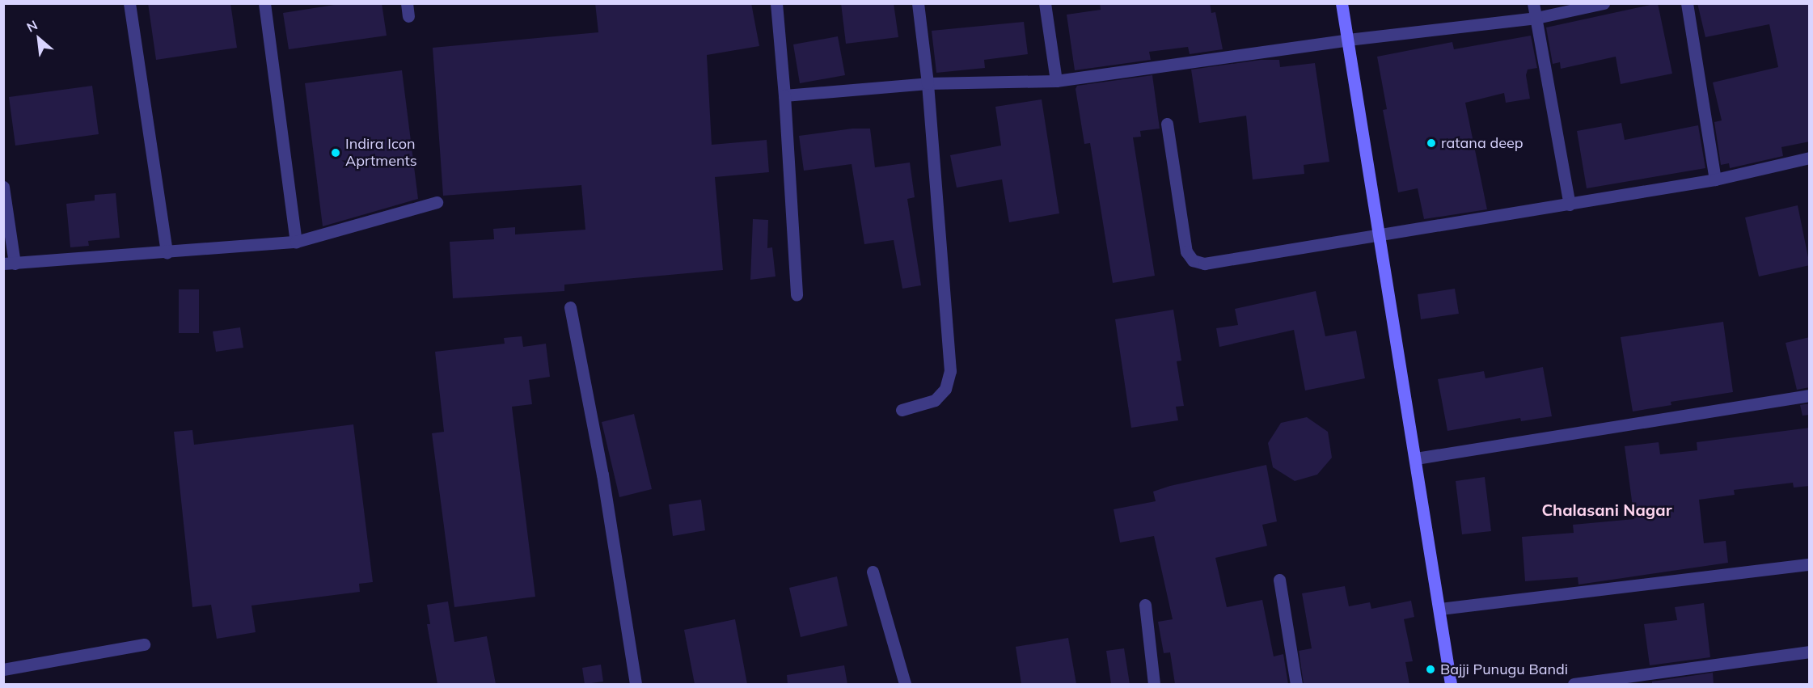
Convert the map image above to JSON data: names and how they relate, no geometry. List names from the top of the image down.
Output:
{
  "districts": ["Chalasani Nagar"],
  "places": ["ratana deep", "Indira Icon Aprtments", "Bajji Punugu Bandi"],
  "north": "top left"
}
